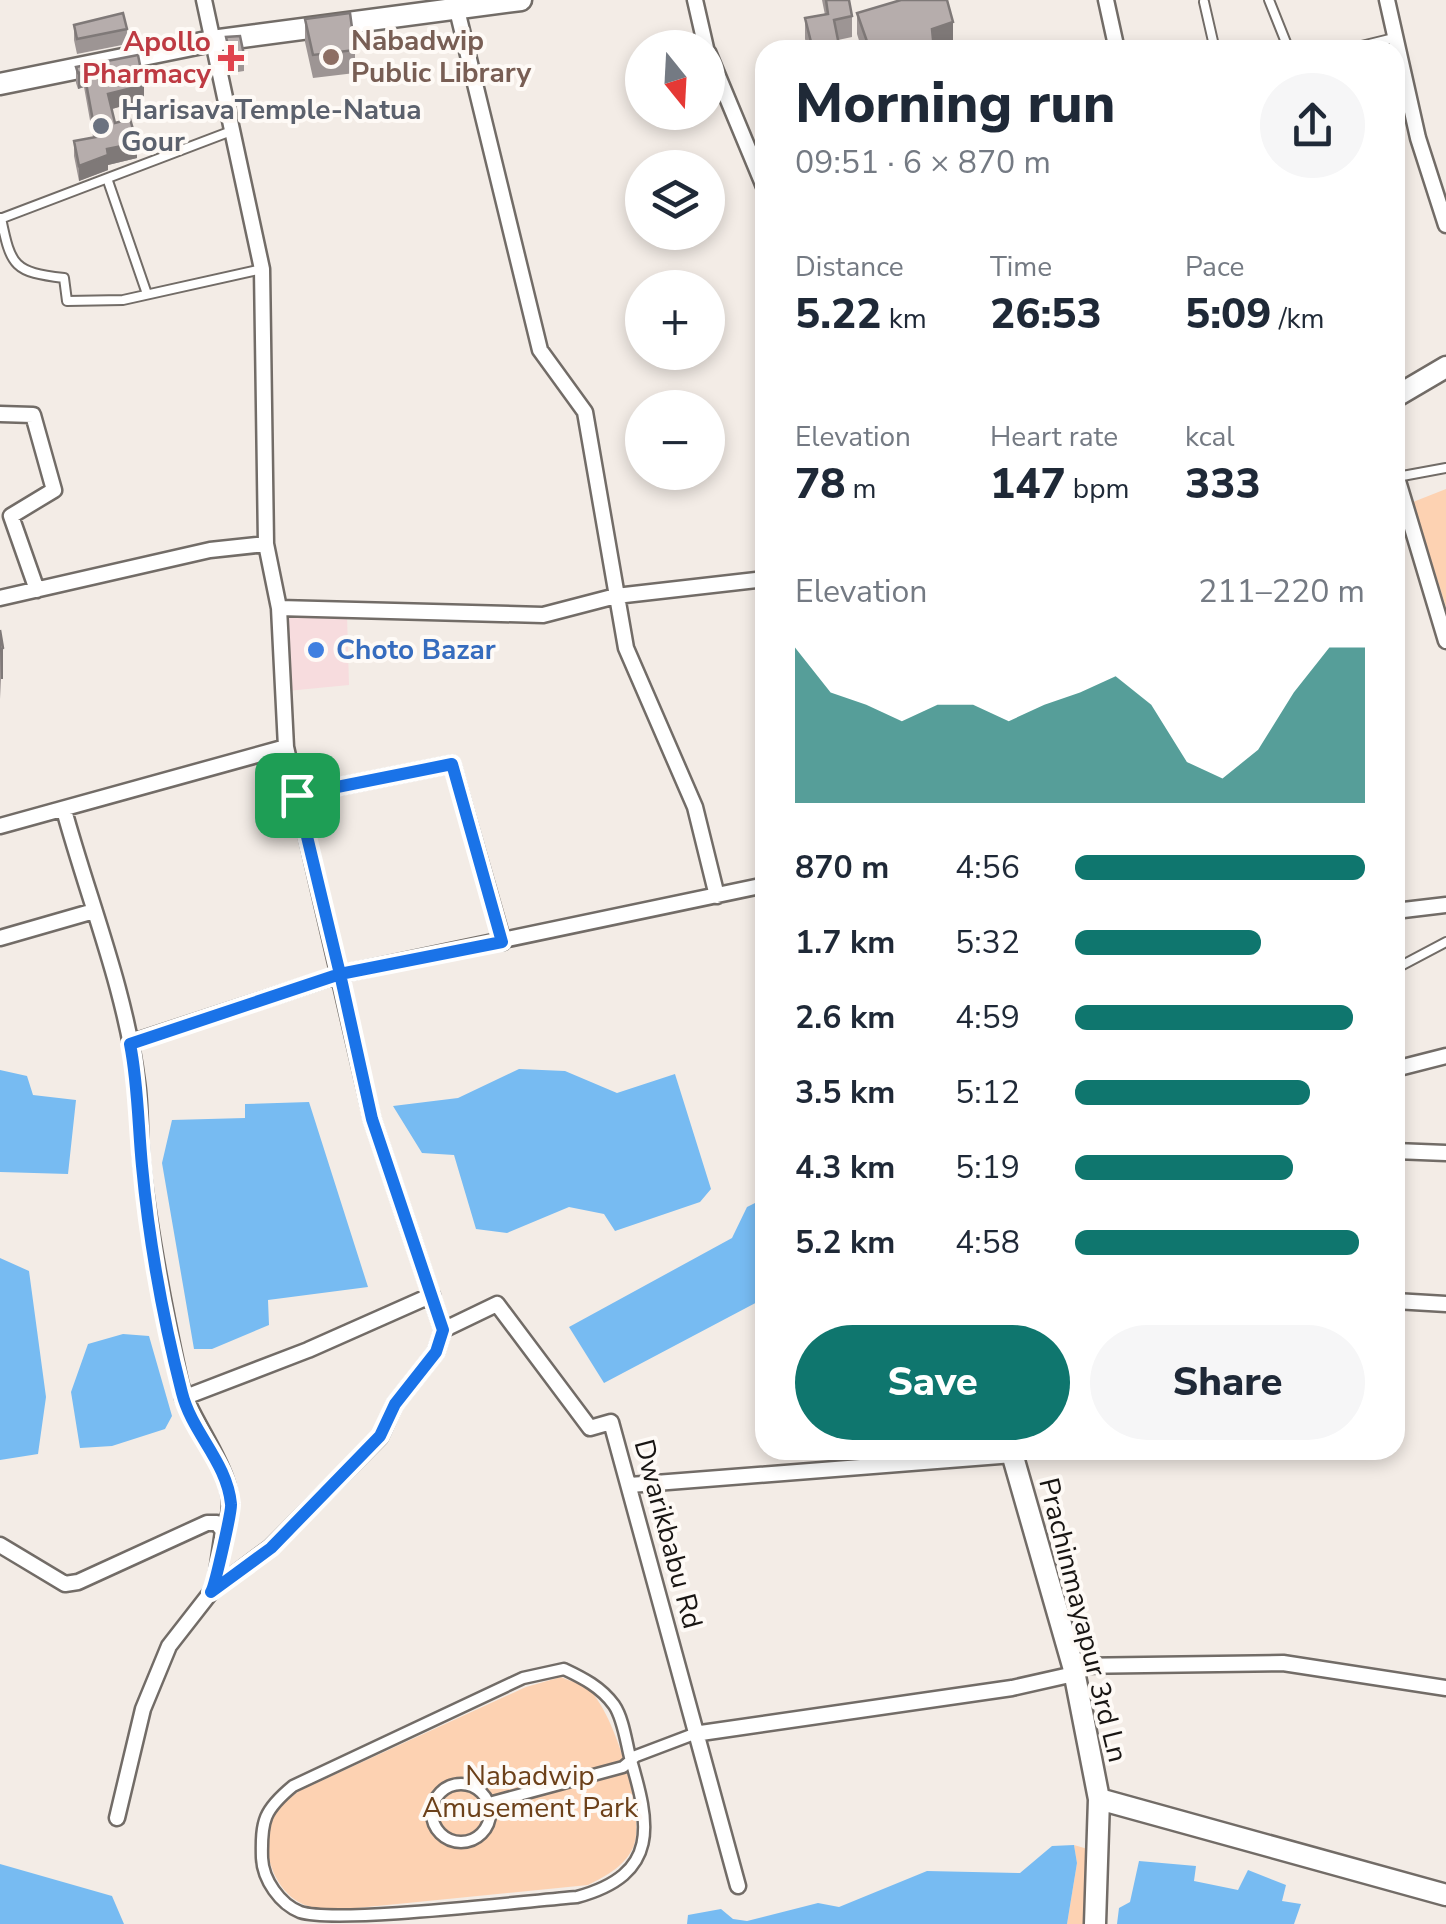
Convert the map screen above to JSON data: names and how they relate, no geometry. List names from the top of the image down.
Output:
{
  "streets": {
    "main road": ["Prachinmayapur 3rd Ln"],
    "street": ["Dwarikbabu Rd"]
  },
  "parks": ["Nabadwip Amusement Park"],
  "places": {
    "other": ["Nabadwip Public Library", "HarisavaTemple-Natua Gour", "Choto Bazar"],
    "health": ["Apollo Pharmacy"]
  },
  "north": "bottom",
  "page": {
    "map_buttons": ["+", "−"],
    "heading": ["Morning run", "09:51 · 6 × 870 m"],
    "stats": [
      ["Distance", "5.22 km"],
      ["Time", "26:53"],
      ["Pace", "5:09 /km"],
      ["Elevation", "78 m"],
      ["Heart rate", "147 bpm"],
      ["kcal", "333"]
    ],
    "chart": ["Elevation", "211–220 m"],
    "list": [
      {
        "name": "870 m",
        "note": "4:56"
      },
      {
        "name": "1.7 km",
        "note": "5:32"
      },
      {
        "name": "2.6 km",
        "note": "4:59"
      },
      {
        "name": "3.5 km",
        "note": "5:12"
      },
      {
        "name": "4.3 km",
        "note": "5:19"
      },
      {
        "name": "5.2 km",
        "note": "4:58"
      }
    ],
    "buttons": ["Save", "Share"]
  }
}
